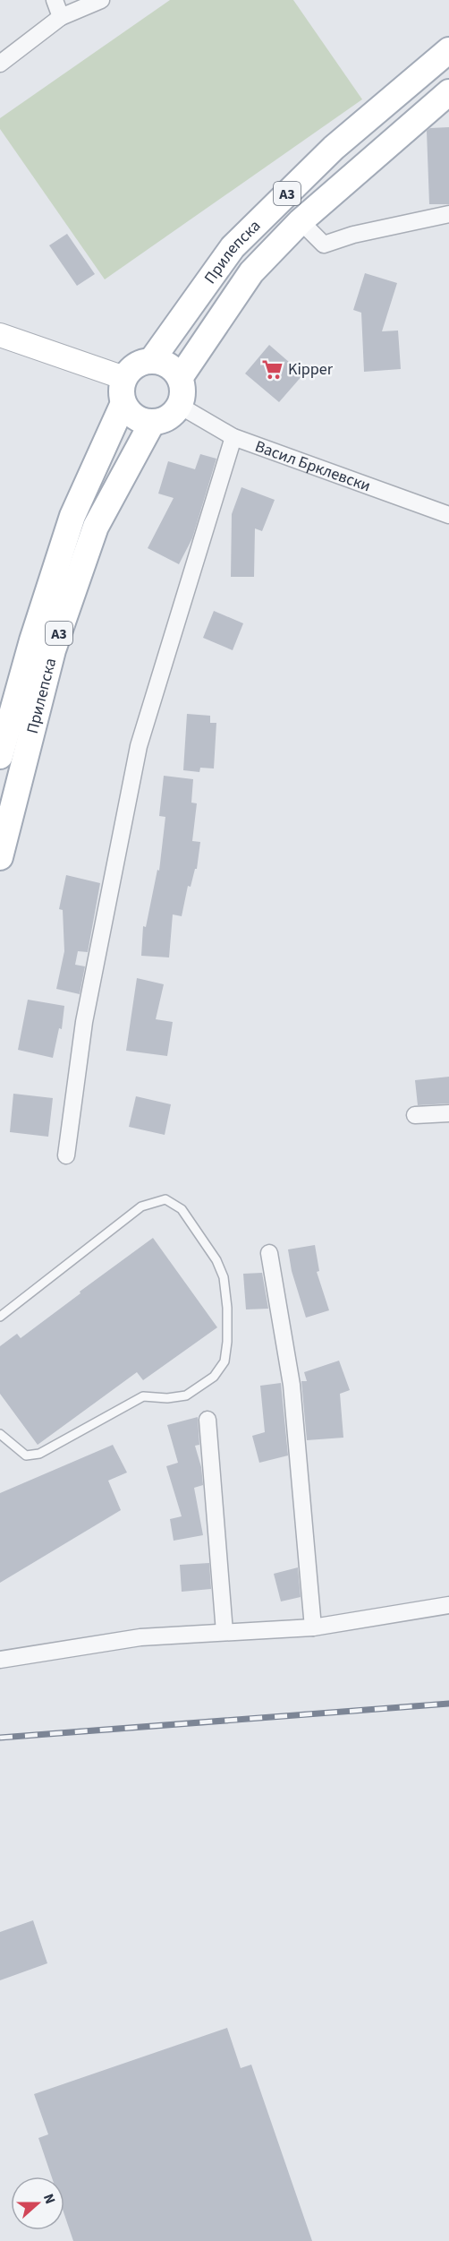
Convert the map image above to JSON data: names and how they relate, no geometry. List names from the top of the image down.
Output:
{
  "streets": {
    "main road": ["A3", "Прилепска"],
    "street": ["Васил Брклевски"]
  },
  "crossings": [
    ["A3", "Прилепска"],
    ["A3", "Васил Брклевски"],
    ["Прилепска", "Васил Брклевски"]
  ],
  "places": {
    "supermarket": ["Kipper"]
  },
  "north": "right"
}
